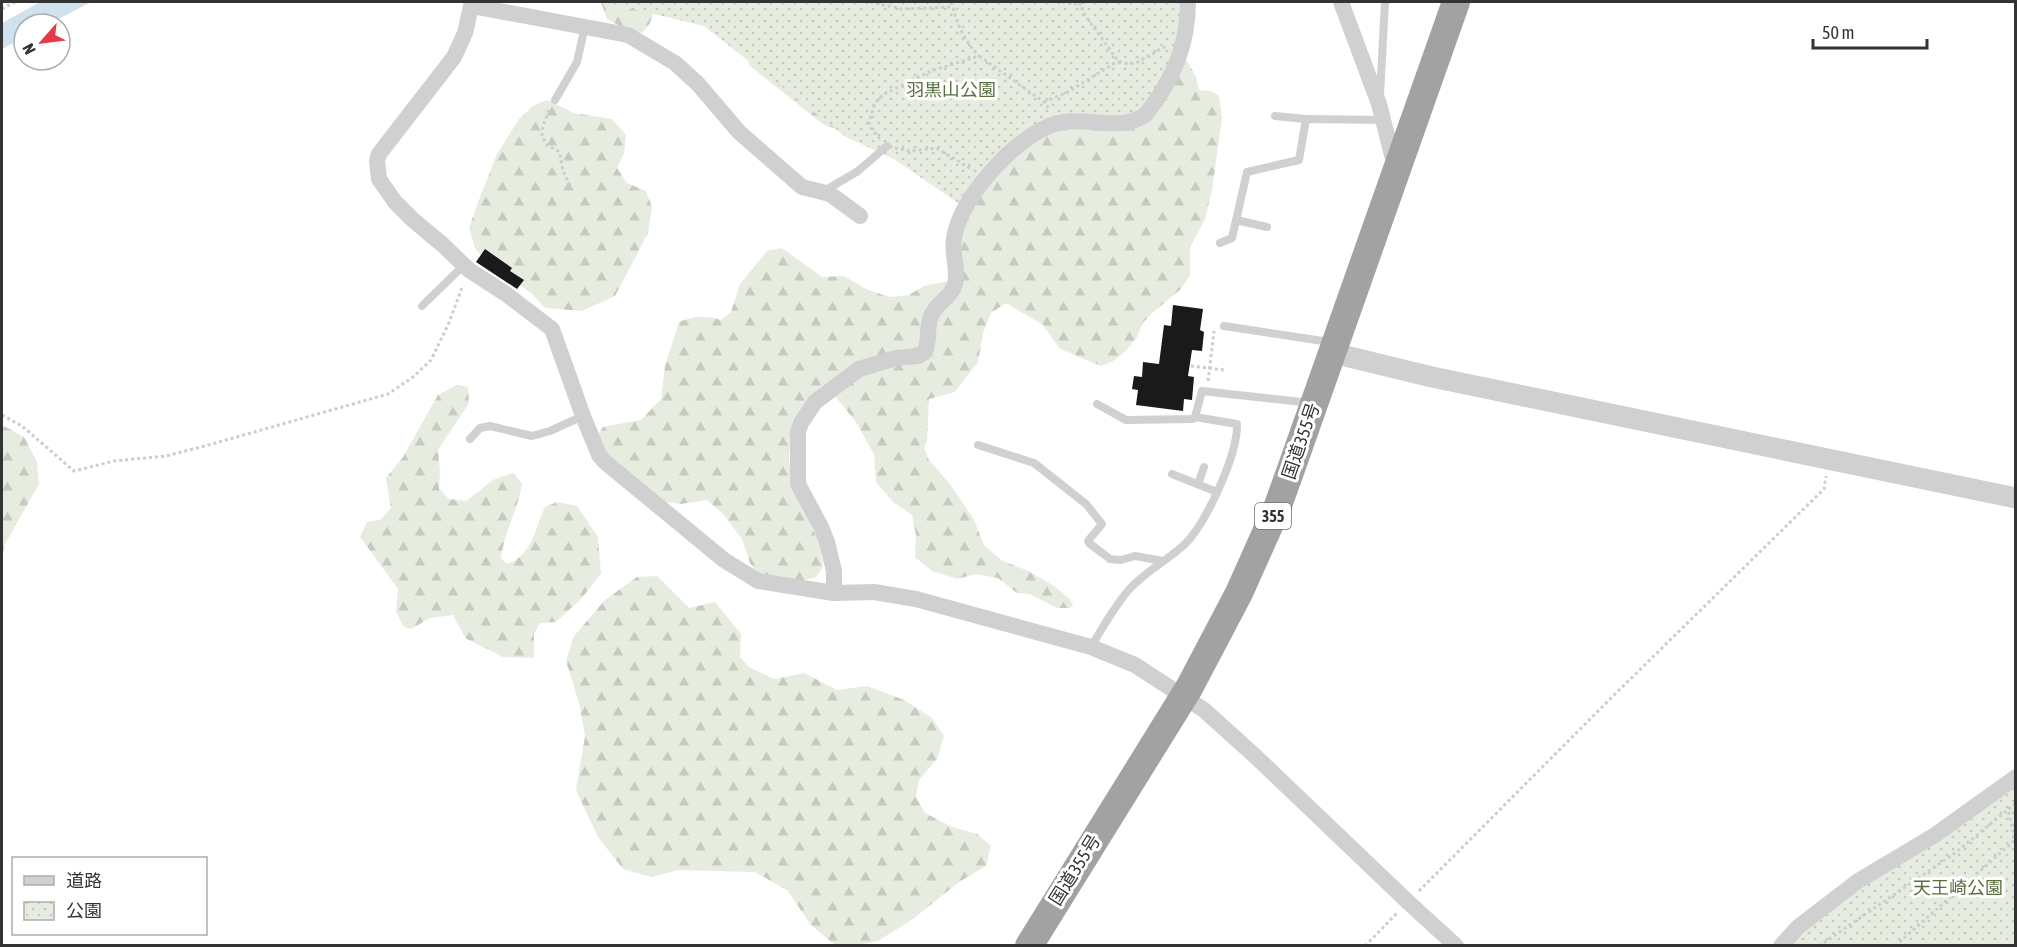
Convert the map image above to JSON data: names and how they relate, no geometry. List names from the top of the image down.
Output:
{
  "streets": {
    "highway": ["国道355号", "355"]
  },
  "parks": ["羽黒山公園", "天王崎公園"],
  "legend": ["道路", "公園"],
  "scale_bar": "50 m",
  "north": "bottom left"
}
